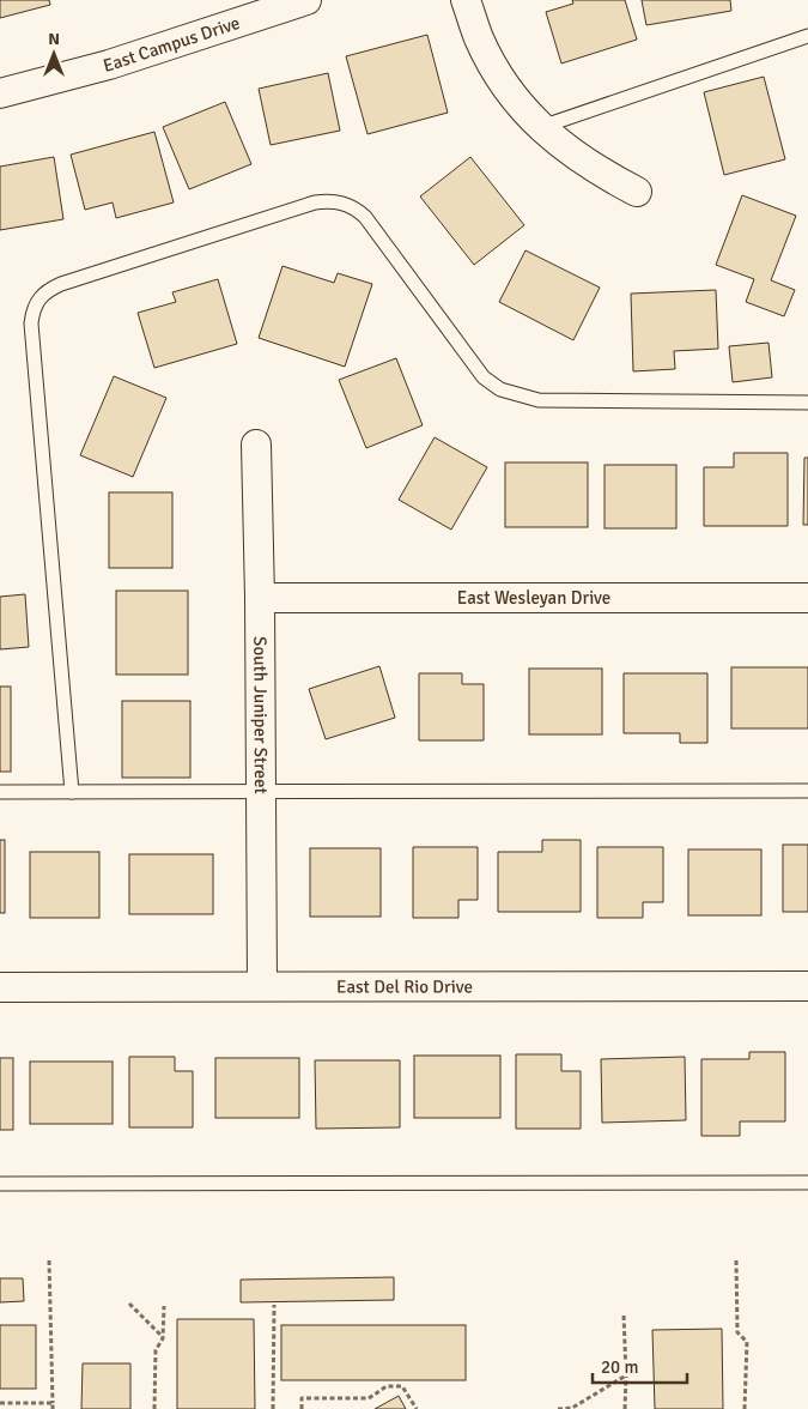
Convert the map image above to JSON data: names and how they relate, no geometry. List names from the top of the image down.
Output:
{
  "streets": {
    "street": [
      "East Campus Drive",
      "East Wesleyan Drive",
      "South Juniper Street",
      "East Del Rio Drive"
    ]
  },
  "crossings": [
    ["East Wesleyan Drive", "South Juniper Street"],
    ["South Juniper Street", "East Del Rio Drive"]
  ],
  "scale_bar": "20 m",
  "north": "top"
}
